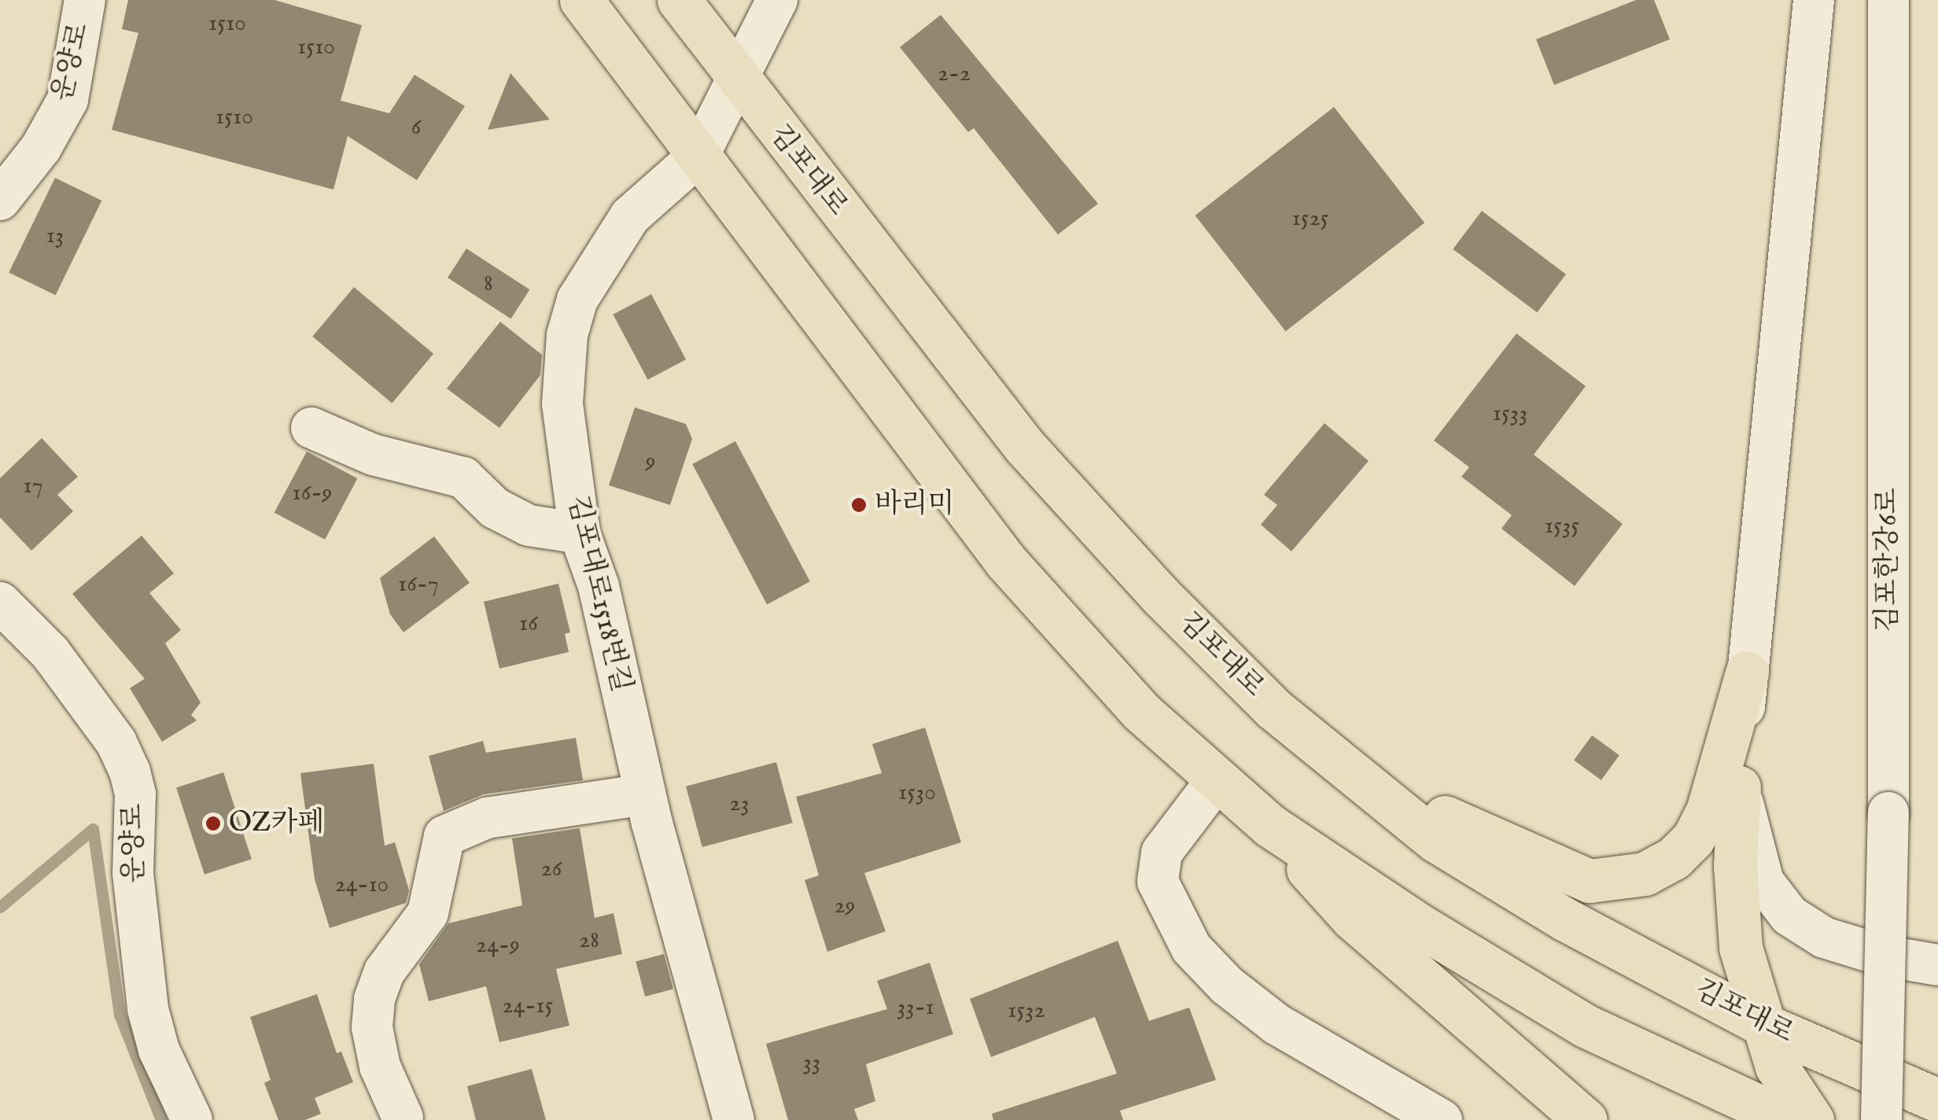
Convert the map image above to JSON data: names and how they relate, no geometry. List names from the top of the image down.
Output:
{
  "streets": {
    "main road": ["김포대로"],
    "street": ["운양로", "김포한강6로", "김포대로1518번길"]
  },
  "places": ["바리미", "OZ카페"],
  "house_numbers": [
    "1510",
    "1510",
    "2-2",
    "1510",
    "6",
    "1525",
    "13",
    "8",
    "1533",
    "9",
    "17",
    "16-9",
    "1535",
    "16-7",
    "16",
    "1530",
    "23",
    "26",
    "24-10",
    "29",
    "28",
    "24-9",
    "24-15",
    "33-1",
    "1532",
    "33"
  ]
}
